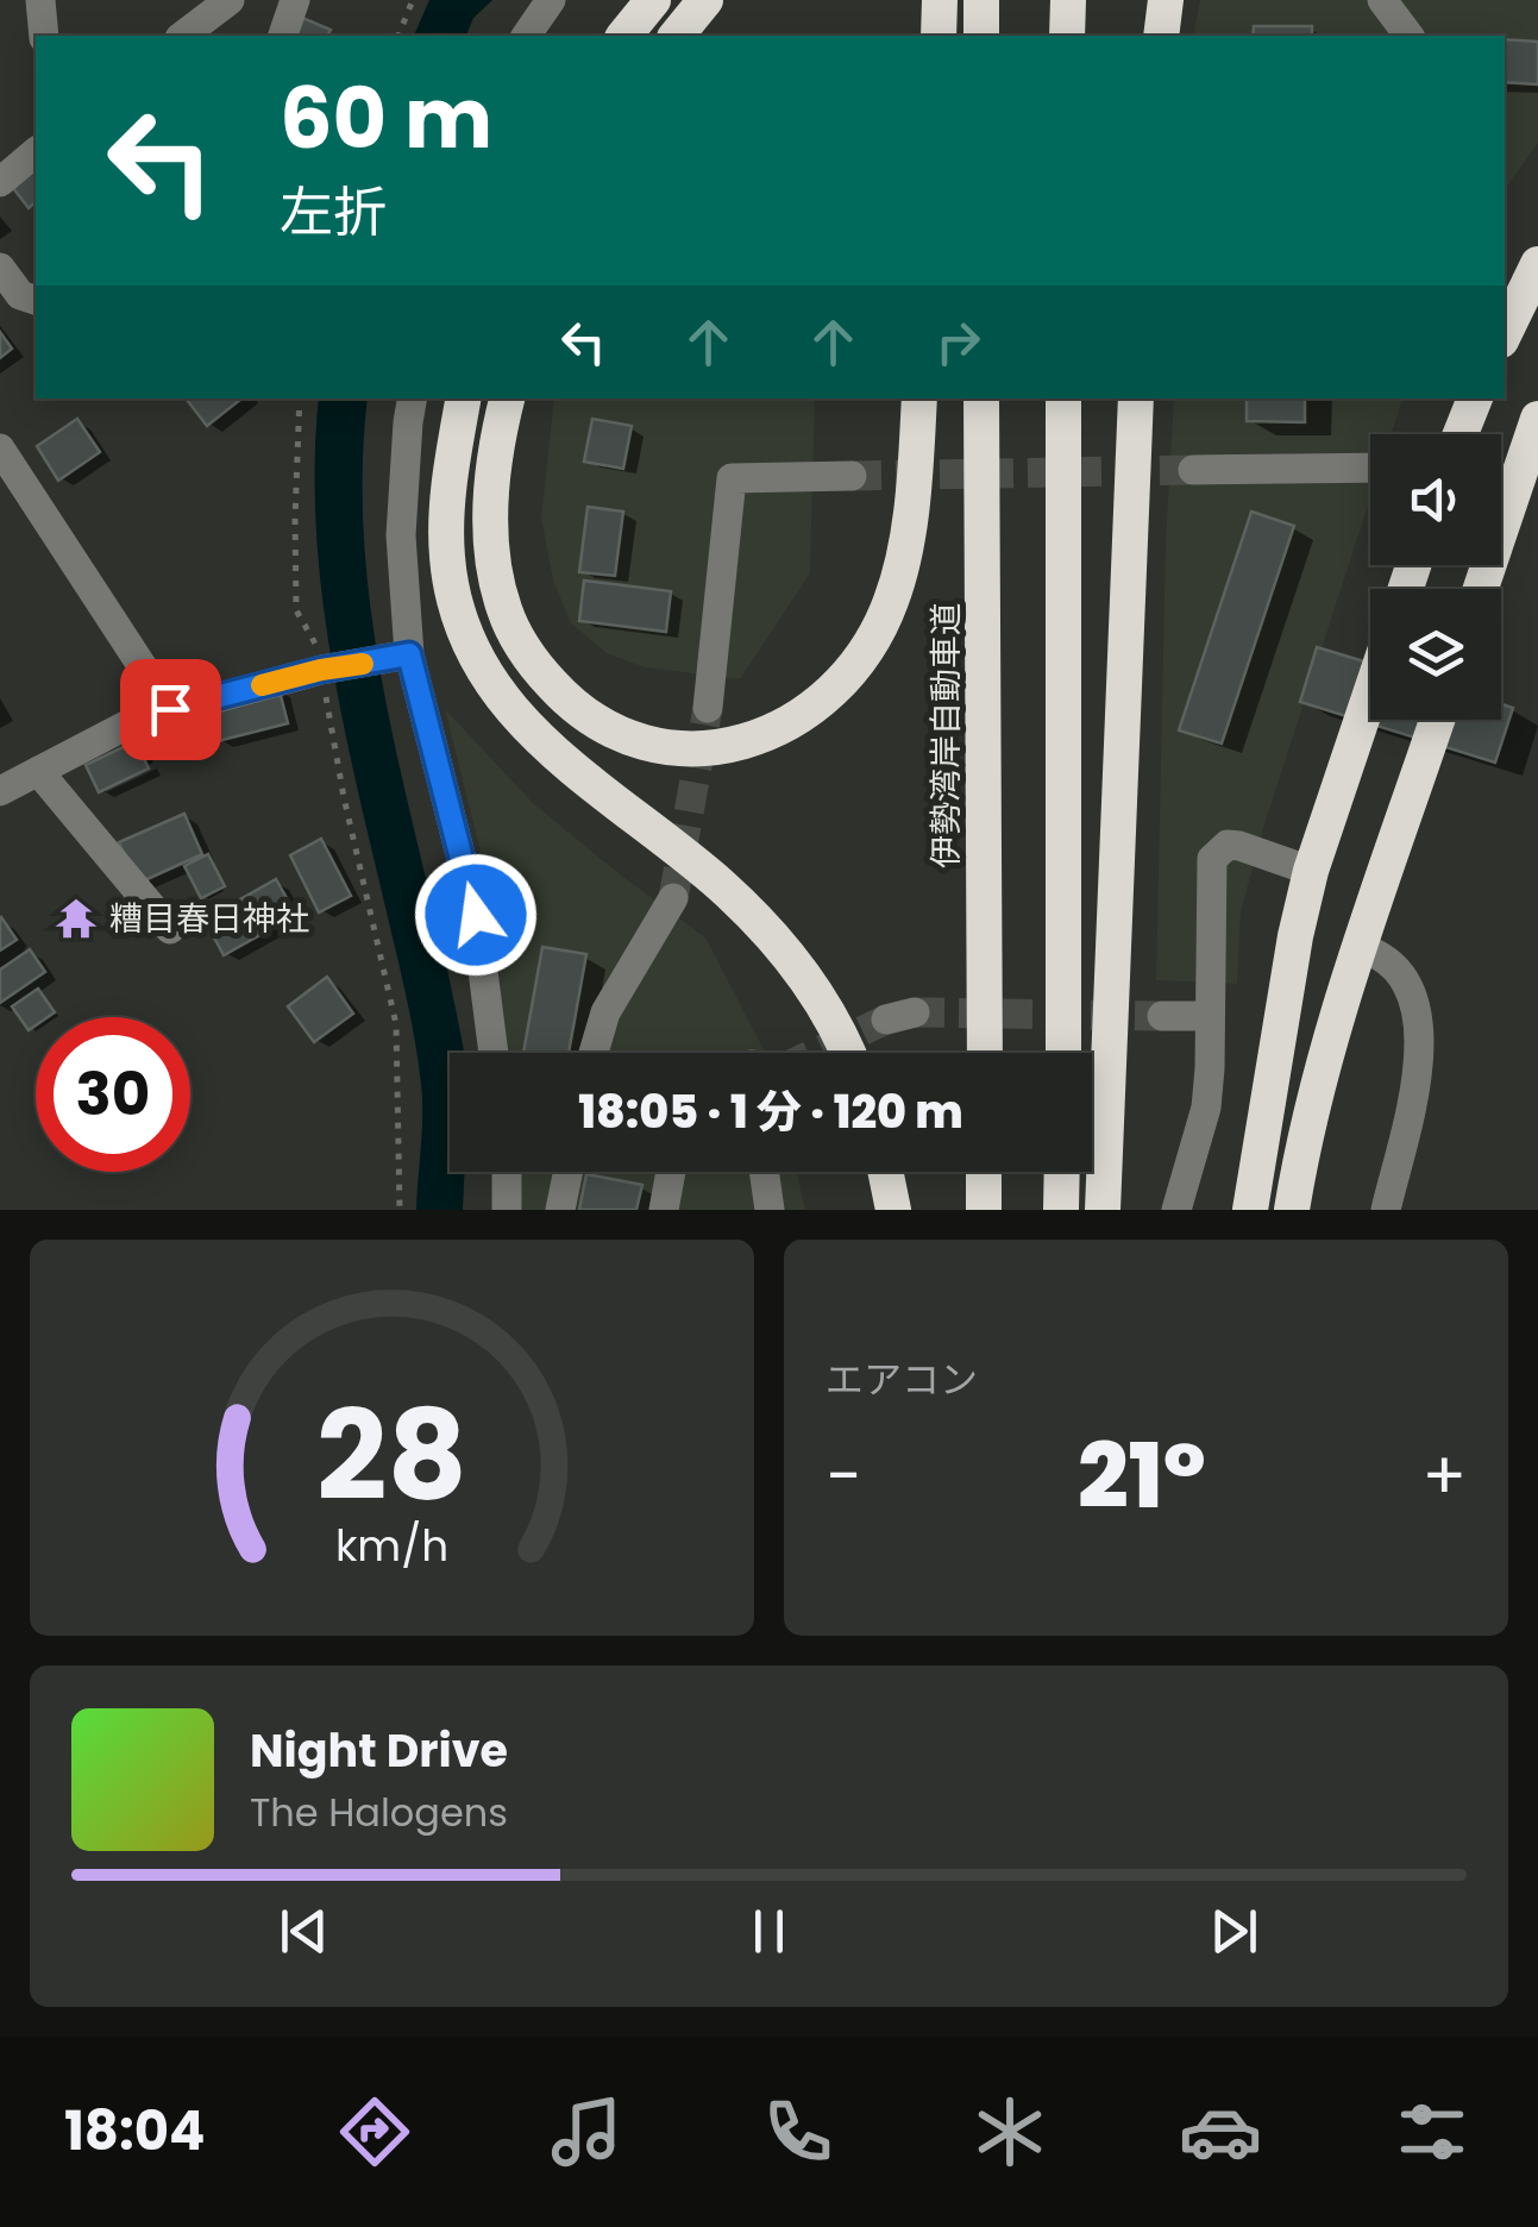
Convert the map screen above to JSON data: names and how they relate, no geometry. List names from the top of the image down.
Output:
{
  "streets": {
    "highway": ["伊勢湾岸自動車道"]
  },
  "places": {
    "temple": ["糟目春日神社"]
  },
  "page": {
    "turn": ["60 m", "左折"],
    "limit": "30",
    "trip": "18:05 · 1 分 · 120 m",
    "tile": "エアコン",
    "heat": ["−", "21°", "+"],
    "song": ["Night Drive", "The Halogens"],
    "tabs": "18:04",
    "gauge": ["28", "km/h"]
  }
}
